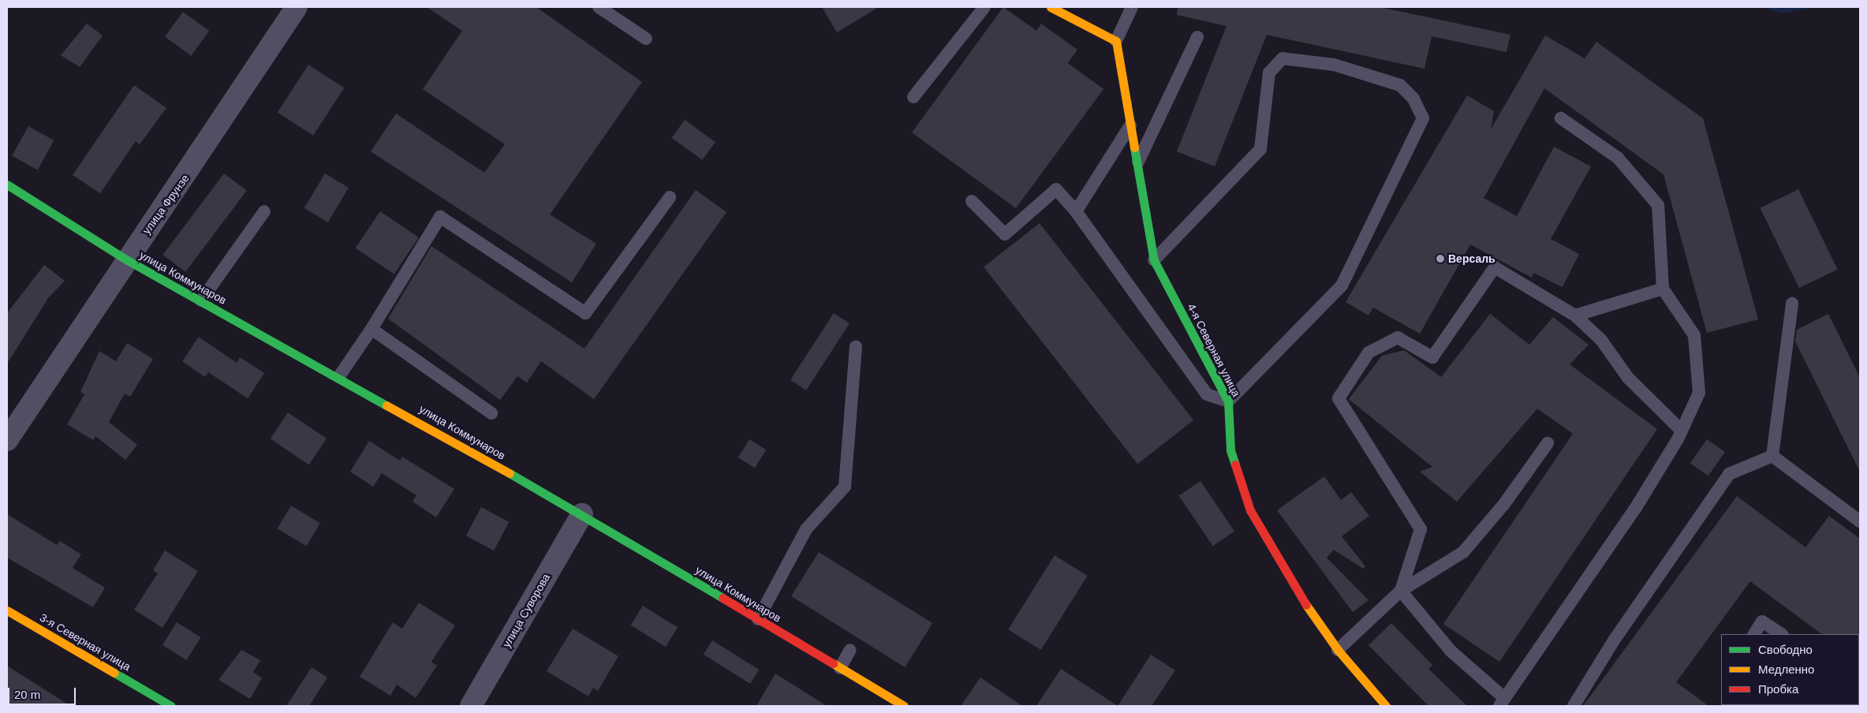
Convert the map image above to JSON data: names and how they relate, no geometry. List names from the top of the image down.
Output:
{
  "streets": {
    "street": [
      "улица Фрунзе",
      "улица Коммунаров",
      "4-я Северная улица",
      "улица Суворова",
      "3-я Северная улица"
    ]
  },
  "crossings": [
    ["улица Фрунзе", "улица Коммунаров"],
    ["улица Коммунаров", "улица Суворова"]
  ],
  "places": ["Версаль"],
  "legend": ["Свободно", "Медленно", "Пробка"],
  "scale_bar": "20 m"
}
